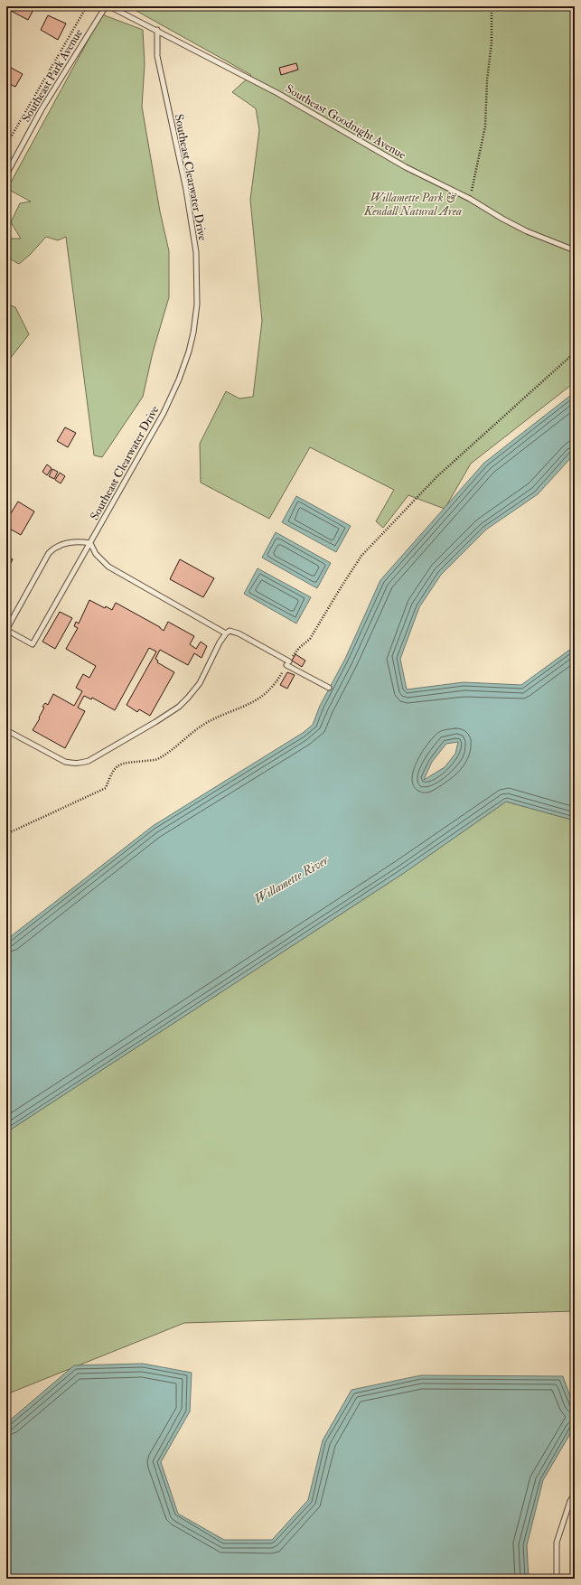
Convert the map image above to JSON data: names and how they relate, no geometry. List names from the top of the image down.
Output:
{
  "streets": {
    "lane": ["Southeast Park Avenue", "Southeast Goodnight Avenue", "Southeast Clearwater Drive"]
  },
  "crossings": [
    ["Southeast Goodnight Avenue", "Southeast Clearwater Drive"]
  ],
  "water": ["Willamette River"],
  "parks": ["Willamette Park & Kendall Natural Area"]
}
